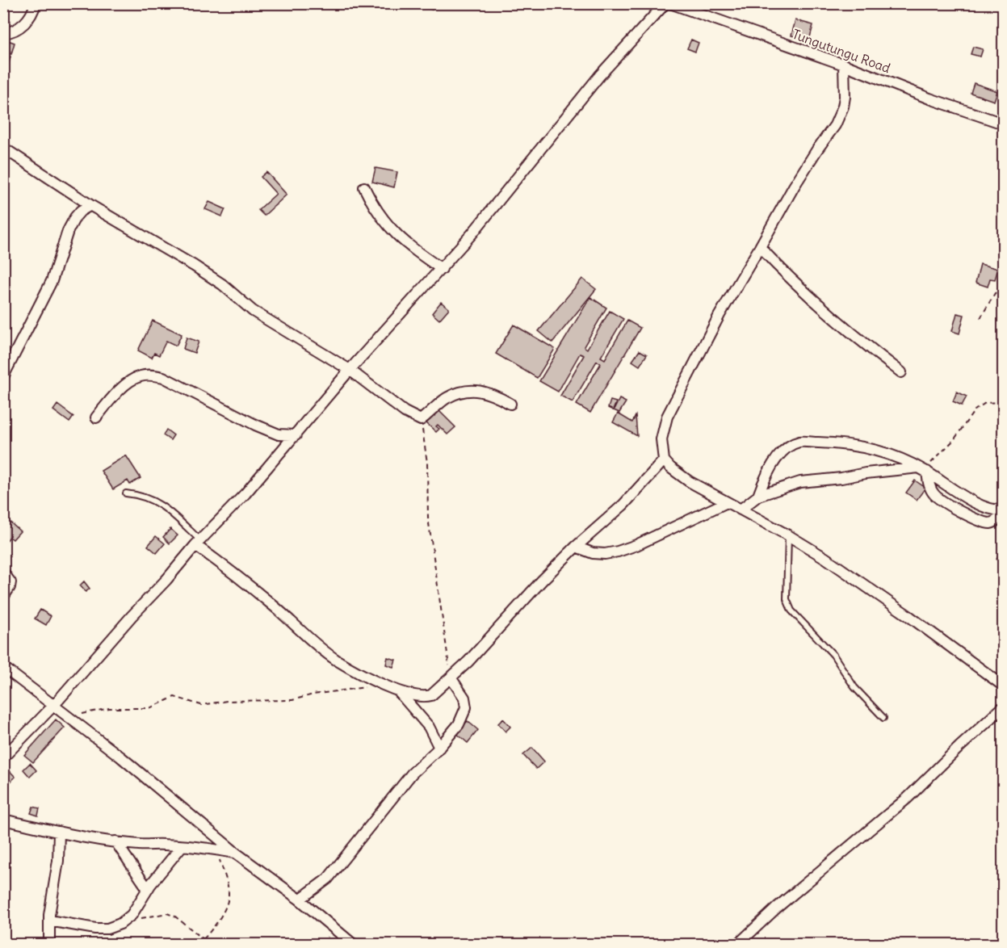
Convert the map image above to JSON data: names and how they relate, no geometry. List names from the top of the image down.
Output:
{
  "streets": {
    "street": ["Tungutungu Road"]
  }
}
